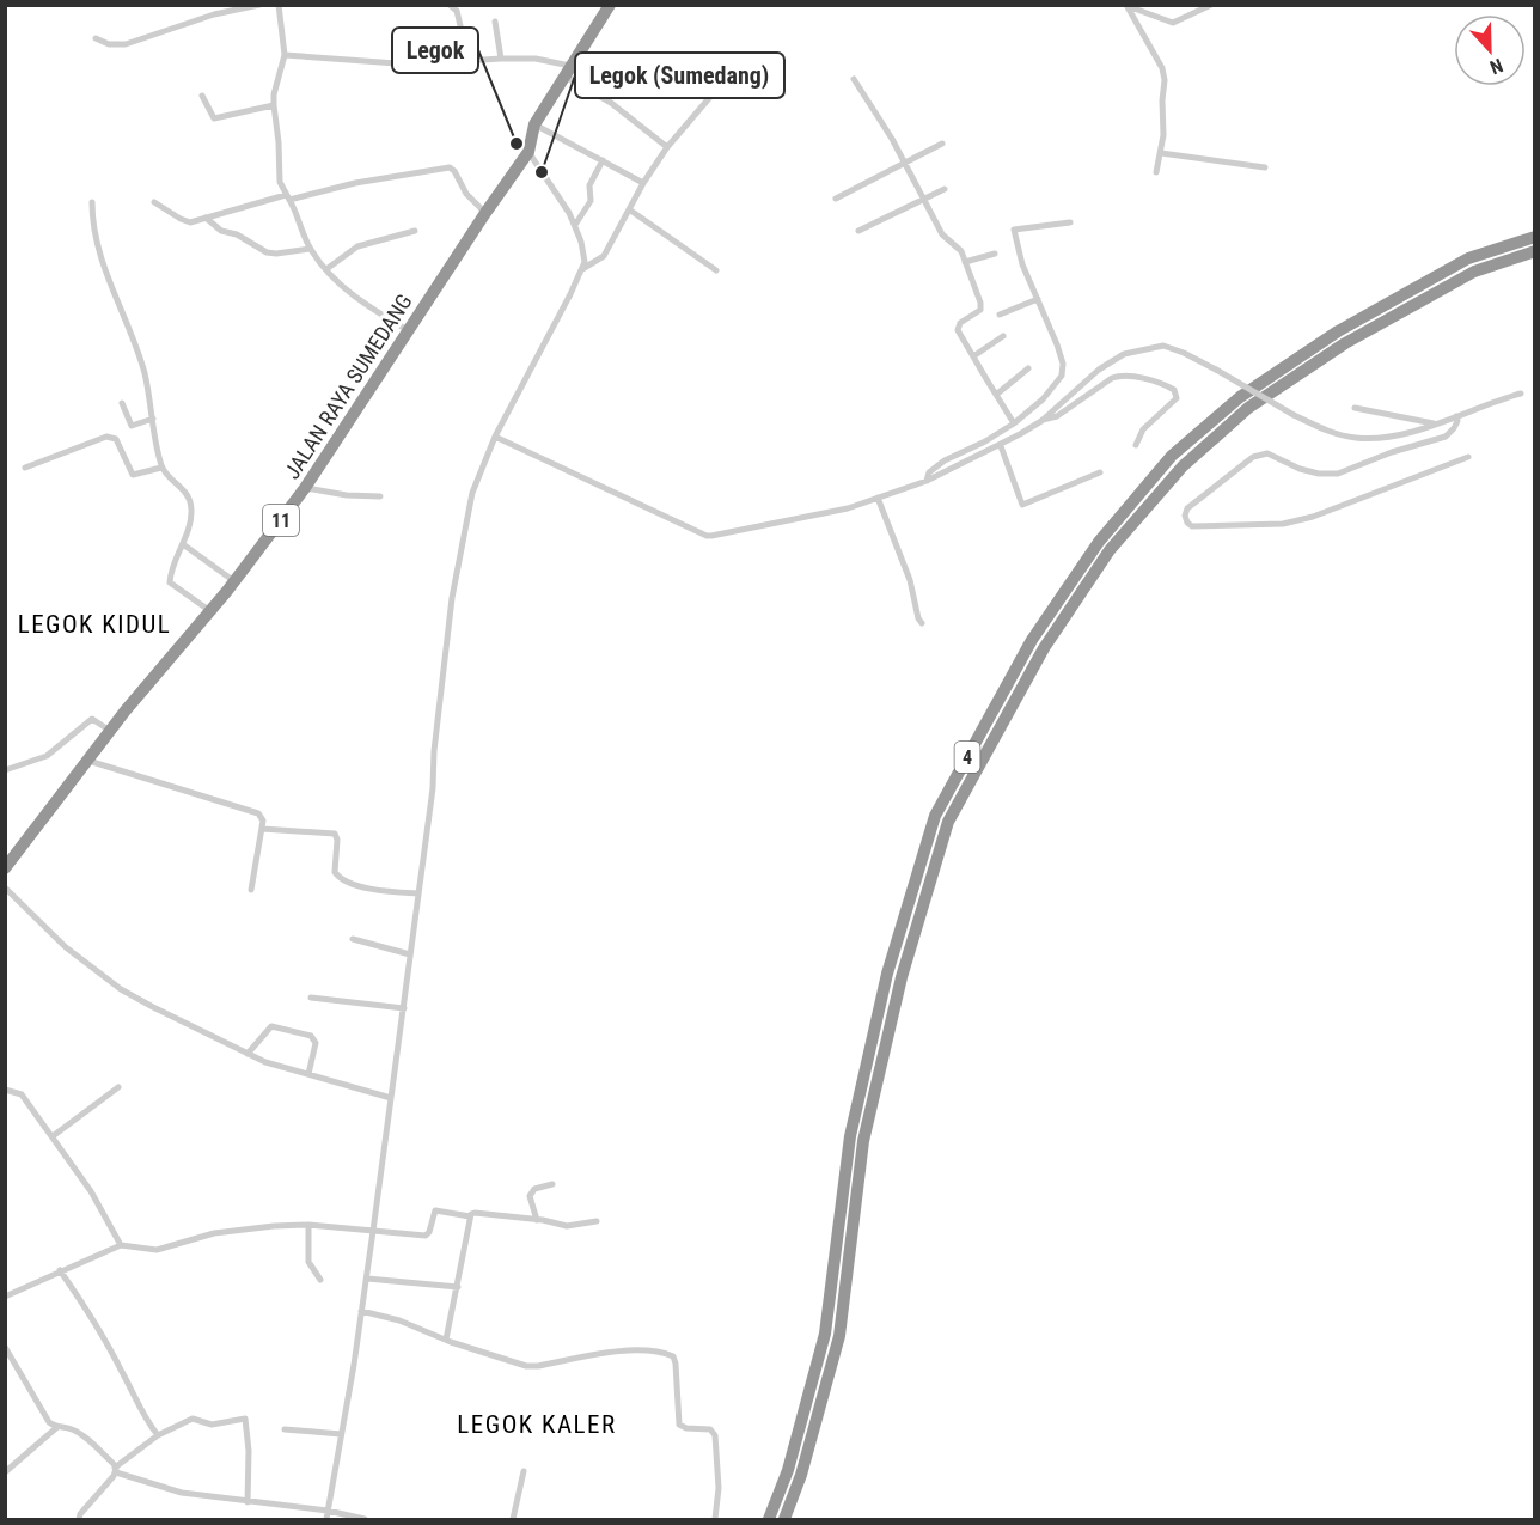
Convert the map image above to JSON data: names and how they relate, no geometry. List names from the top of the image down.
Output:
{
  "streets": {
    "highway": ["JALAN RAYA SUMEDANG", "11", "4"]
  },
  "districts": ["LEGOK KIDUL", "LEGOK KALER"],
  "places": ["Legok", "Legok (Sumedang)"],
  "north": "bottom"
}
